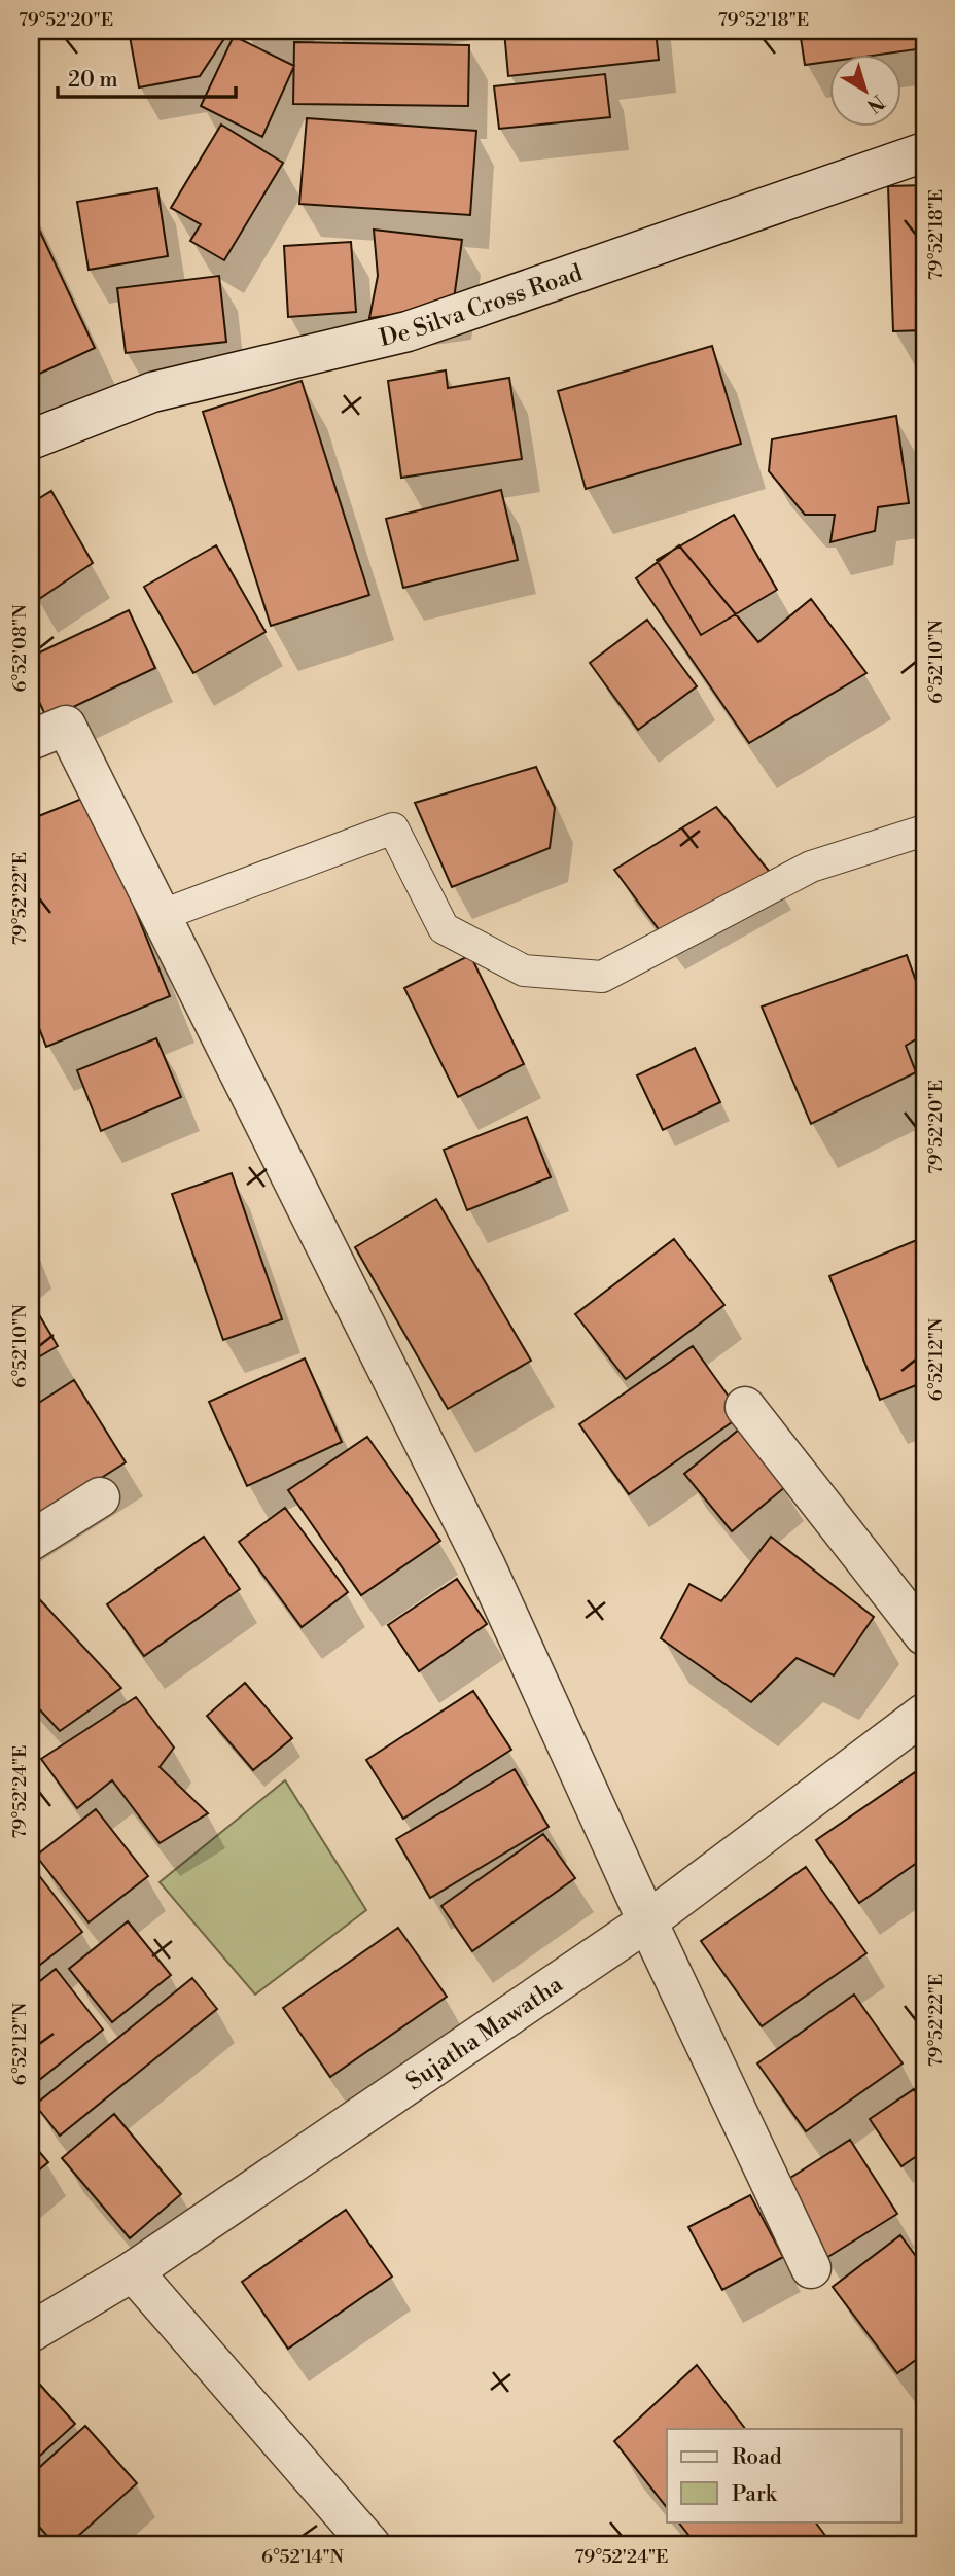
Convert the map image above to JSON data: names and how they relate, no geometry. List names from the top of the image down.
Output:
{
  "streets": {
    "street": ["De Silva Cross Road", "Sujatha Mawatha"]
  },
  "legend": ["Road", "Park"],
  "scale_bar": "20 m",
  "north": "bottom right",
  "coordinates": [
    "79°52'20\"E",
    "79°52'18\"E",
    "6°52'08\"N",
    "6°52'10\"N",
    "79°52'22\"E",
    "6°52'12\"N",
    "79°52'24\"E",
    "6°52'14\"N"
  ]
}
